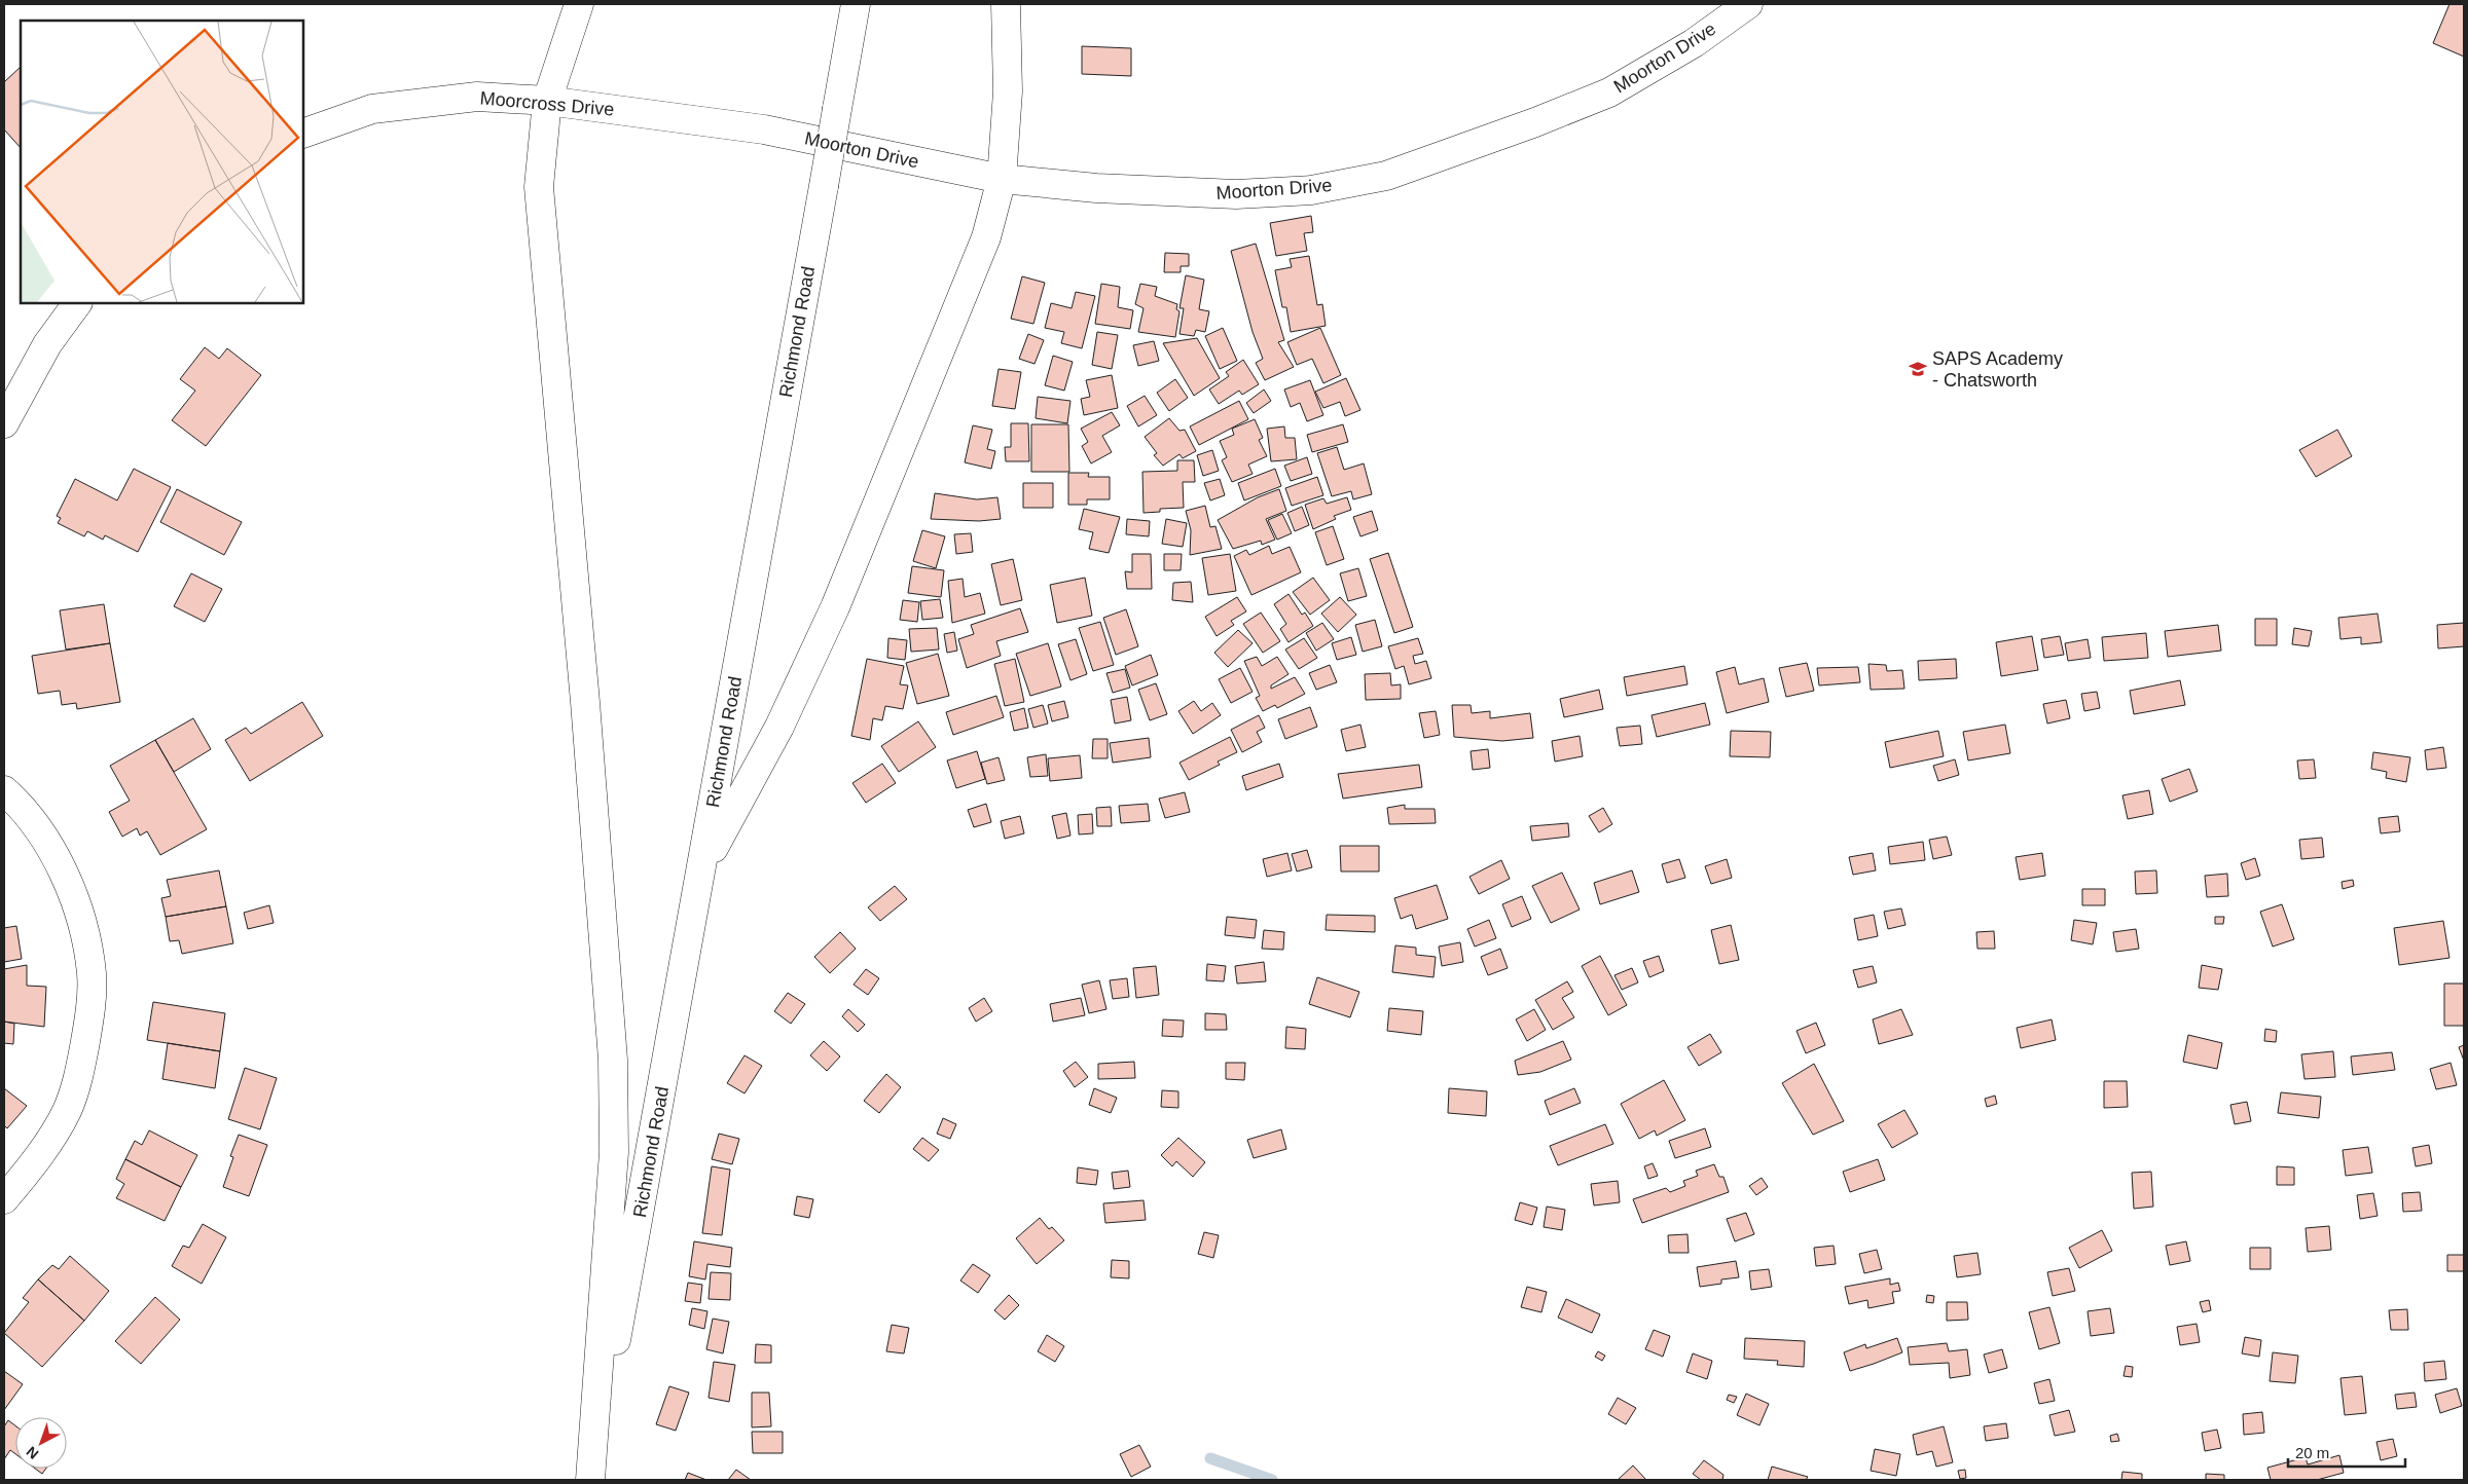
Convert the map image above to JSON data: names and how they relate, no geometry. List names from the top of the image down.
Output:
{
  "streets": {
    "main road": ["Moorton Drive", "Moorcross Drive", "Richmond Road"]
  },
  "crossings": [
    ["Moorton Drive", "Moorcross Drive"]
  ],
  "places": {
    "school or university": ["SAPS Academy - Chatsworth"]
  },
  "scale_bar": "20 m",
  "north": "bottom left"
}
